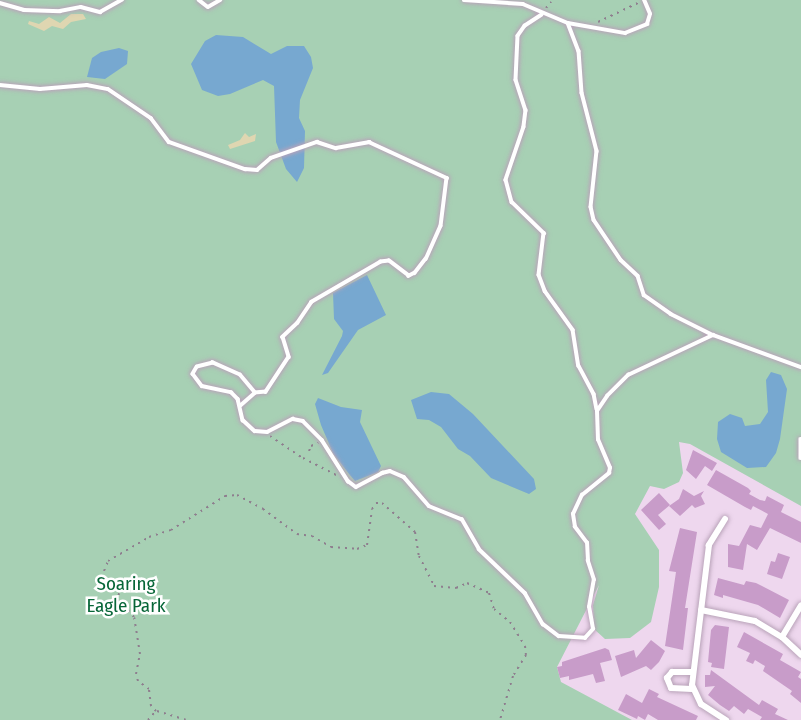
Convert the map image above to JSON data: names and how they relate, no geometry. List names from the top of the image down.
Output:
{
  "parks": ["Soaring Eagle Park"]
}
